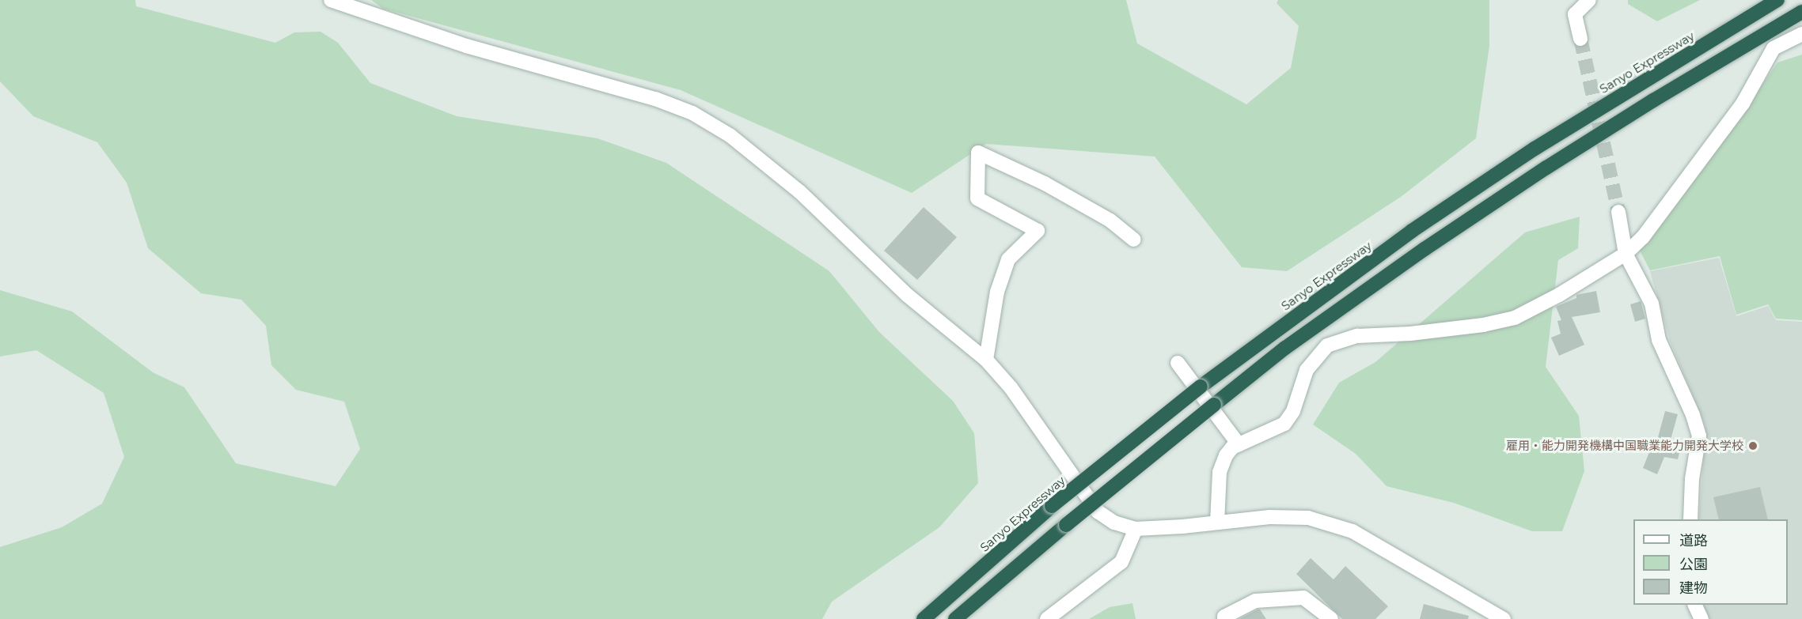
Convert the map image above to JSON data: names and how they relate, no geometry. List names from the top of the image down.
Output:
{
  "streets": {
    "highway": ["Sanyo Expressway"]
  },
  "places": ["雇用・能力開発機構中国職業能力開発大学校"],
  "legend": ["道路", "公園", "建物"]
}
